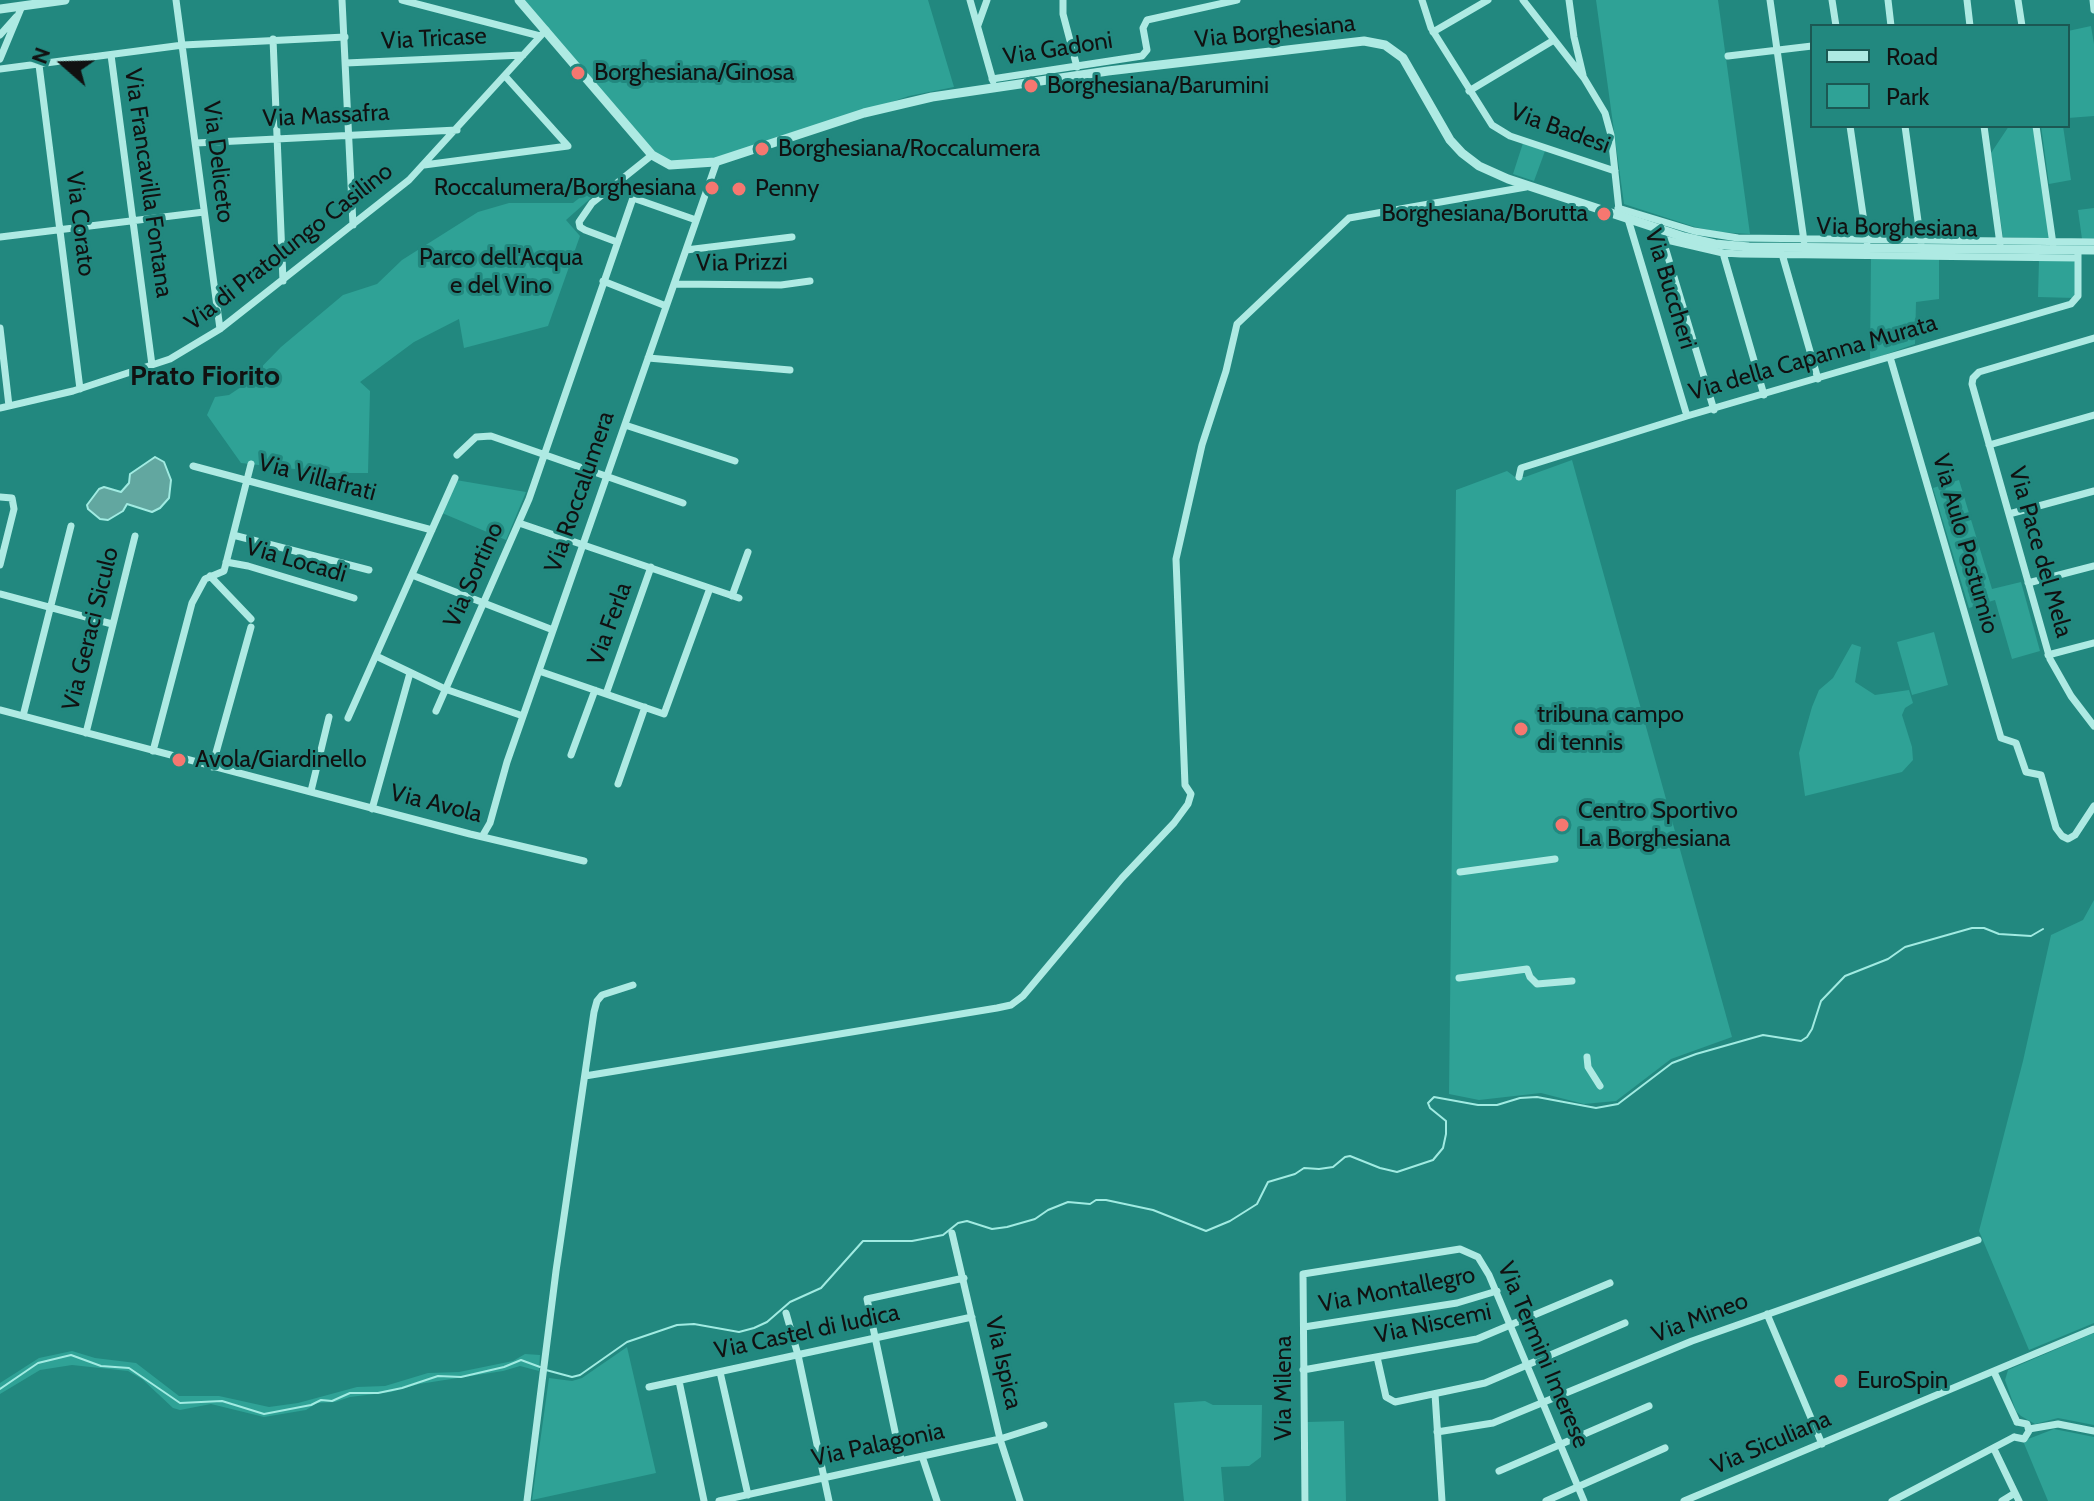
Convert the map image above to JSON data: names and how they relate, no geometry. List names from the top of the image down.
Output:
{
  "streets": {
    "street": [
      "Via Borghesiana",
      "Via Tricase",
      "Via Gadoni",
      "Via Massafra",
      "Via Badesi",
      "Via Deliceto",
      "Via Francavilla Fontana",
      "Via Corato",
      "Via di Pratolungo Casilino",
      "Via Prizzi",
      "Via Buccheri",
      "Via della Capanna Murata",
      "Via Villafrati",
      "Via Roccalumera",
      "Via Aulo Postumio",
      "Via Pace del Mela",
      "Via Locadi",
      "Via Sortino",
      "Via Ferla",
      "Via Geraci Siculo",
      "Via Avola",
      "Via Montallegro",
      "Via Mineo",
      "Via Niscemi",
      "Via Castel di Iudica",
      "Via Termini Imerese",
      "Via Ispica",
      "Via Milena",
      "Via Siculiana",
      "Via Palagonia"
    ]
  },
  "crossings": [
    ["Via Borghesiana", "Via Gadoni"],
    ["Via Borghesiana", "Via Buccheri"],
    ["Via Borghesiana", "Via della Capanna Murata"],
    ["Via Borghesiana", "Via Roccalumera"],
    ["Via Tricase", "Via di Pratolungo Casilino"],
    ["Via Massafra", "Via Deliceto"],
    ["Via Massafra", "Via di Pratolungo Casilino"],
    ["Via Badesi", "Via Buccheri"],
    ["Via Deliceto", "Via di Pratolungo Casilino"],
    ["Via Francavilla Fontana", "Via di Pratolungo Casilino"],
    ["Via Corato", "Via di Pratolungo Casilino"],
    ["Via Prizzi", "Via Roccalumera"],
    ["Via Buccheri", "Via della Capanna Murata"],
    ["Via della Capanna Murata", "Via Aulo Postumio"],
    ["Via Roccalumera", "Via Sortino"],
    ["Via Roccalumera", "Via Avola"],
    ["Via Geraci Siculo", "Via Avola"],
    ["Via Montallegro", "Via Termini Imerese"],
    ["Via Montallegro", "Via Milena"],
    ["Via Mineo", "Via Termini Imerese"],
    ["Via Niscemi", "Via Termini Imerese"],
    ["Via Niscemi", "Via Milena"],
    ["Via Castel di Iudica", "Via Ispica"],
    ["Via Termini Imerese", "Via Milena"],
    ["Via Ispica", "Via Palagonia"]
  ],
  "districts": ["Prato Fiorito"],
  "parks": ["Parco dell'Acqua e del Vino"],
  "places": [
    "Borghesiana/Ginosa",
    "Borghesiana/Barumini",
    "Borghesiana/Roccalumera",
    "Roccalumera/Borghesiana",
    "Penny",
    "Borghesiana/Borutta",
    "tribuna campo di tennis",
    "Avola/Giardinello",
    "Centro Sportivo La Borghesiana",
    "EuroSpin"
  ],
  "legend": ["Road", "Park"],
  "north": "left"
}
